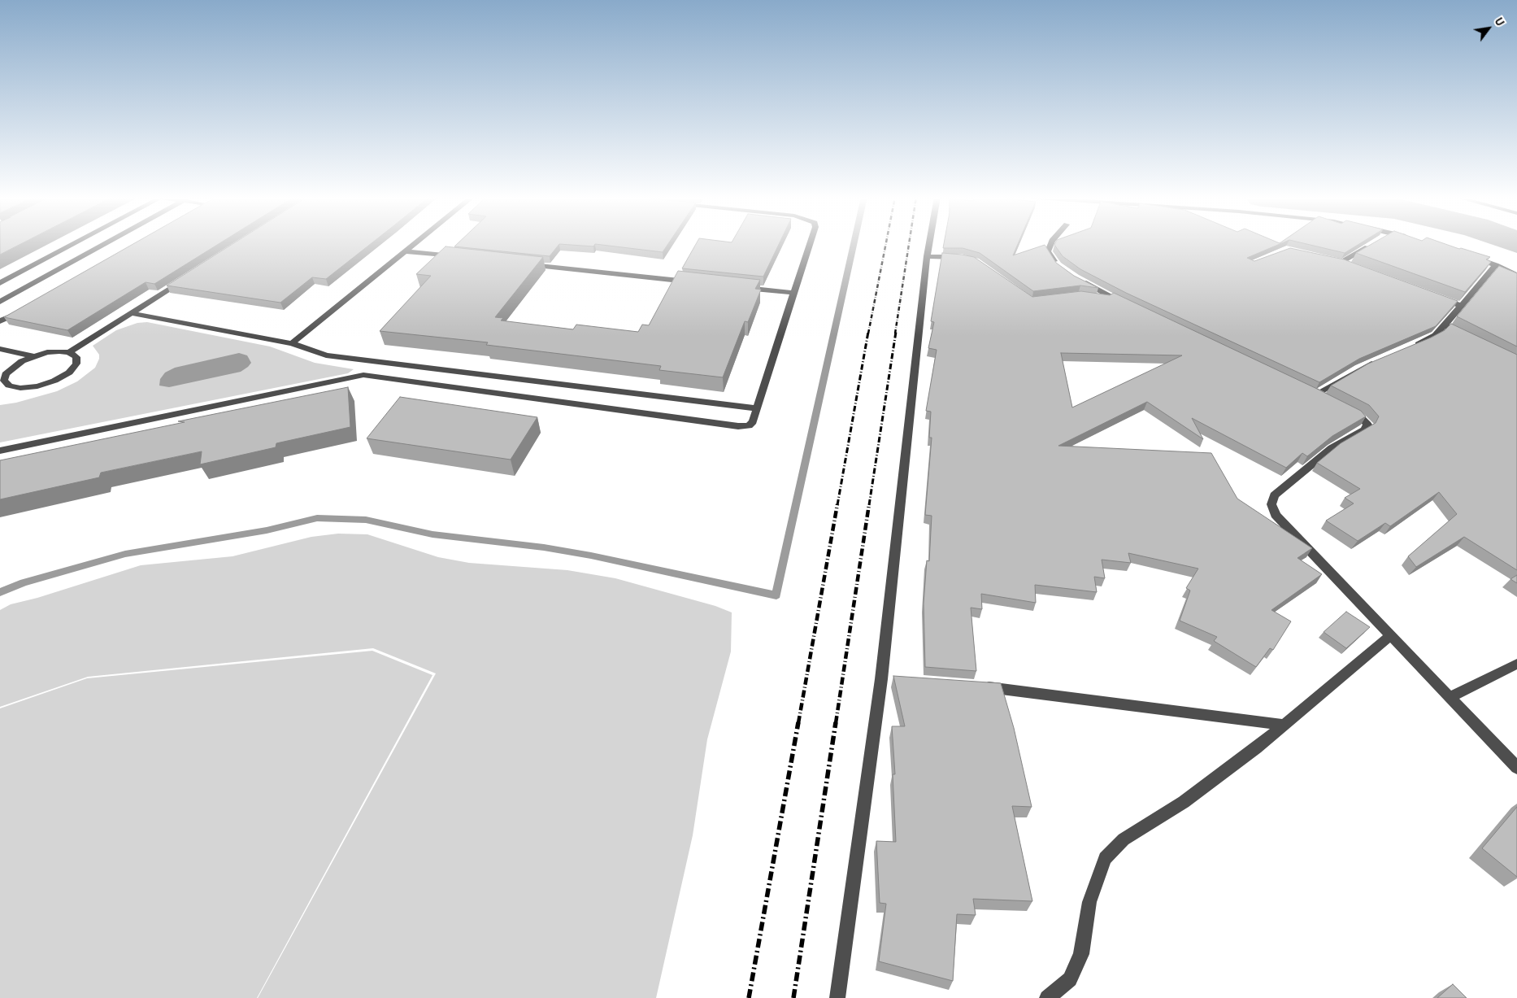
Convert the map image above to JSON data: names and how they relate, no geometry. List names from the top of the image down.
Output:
{
  "north": "top right"
}
